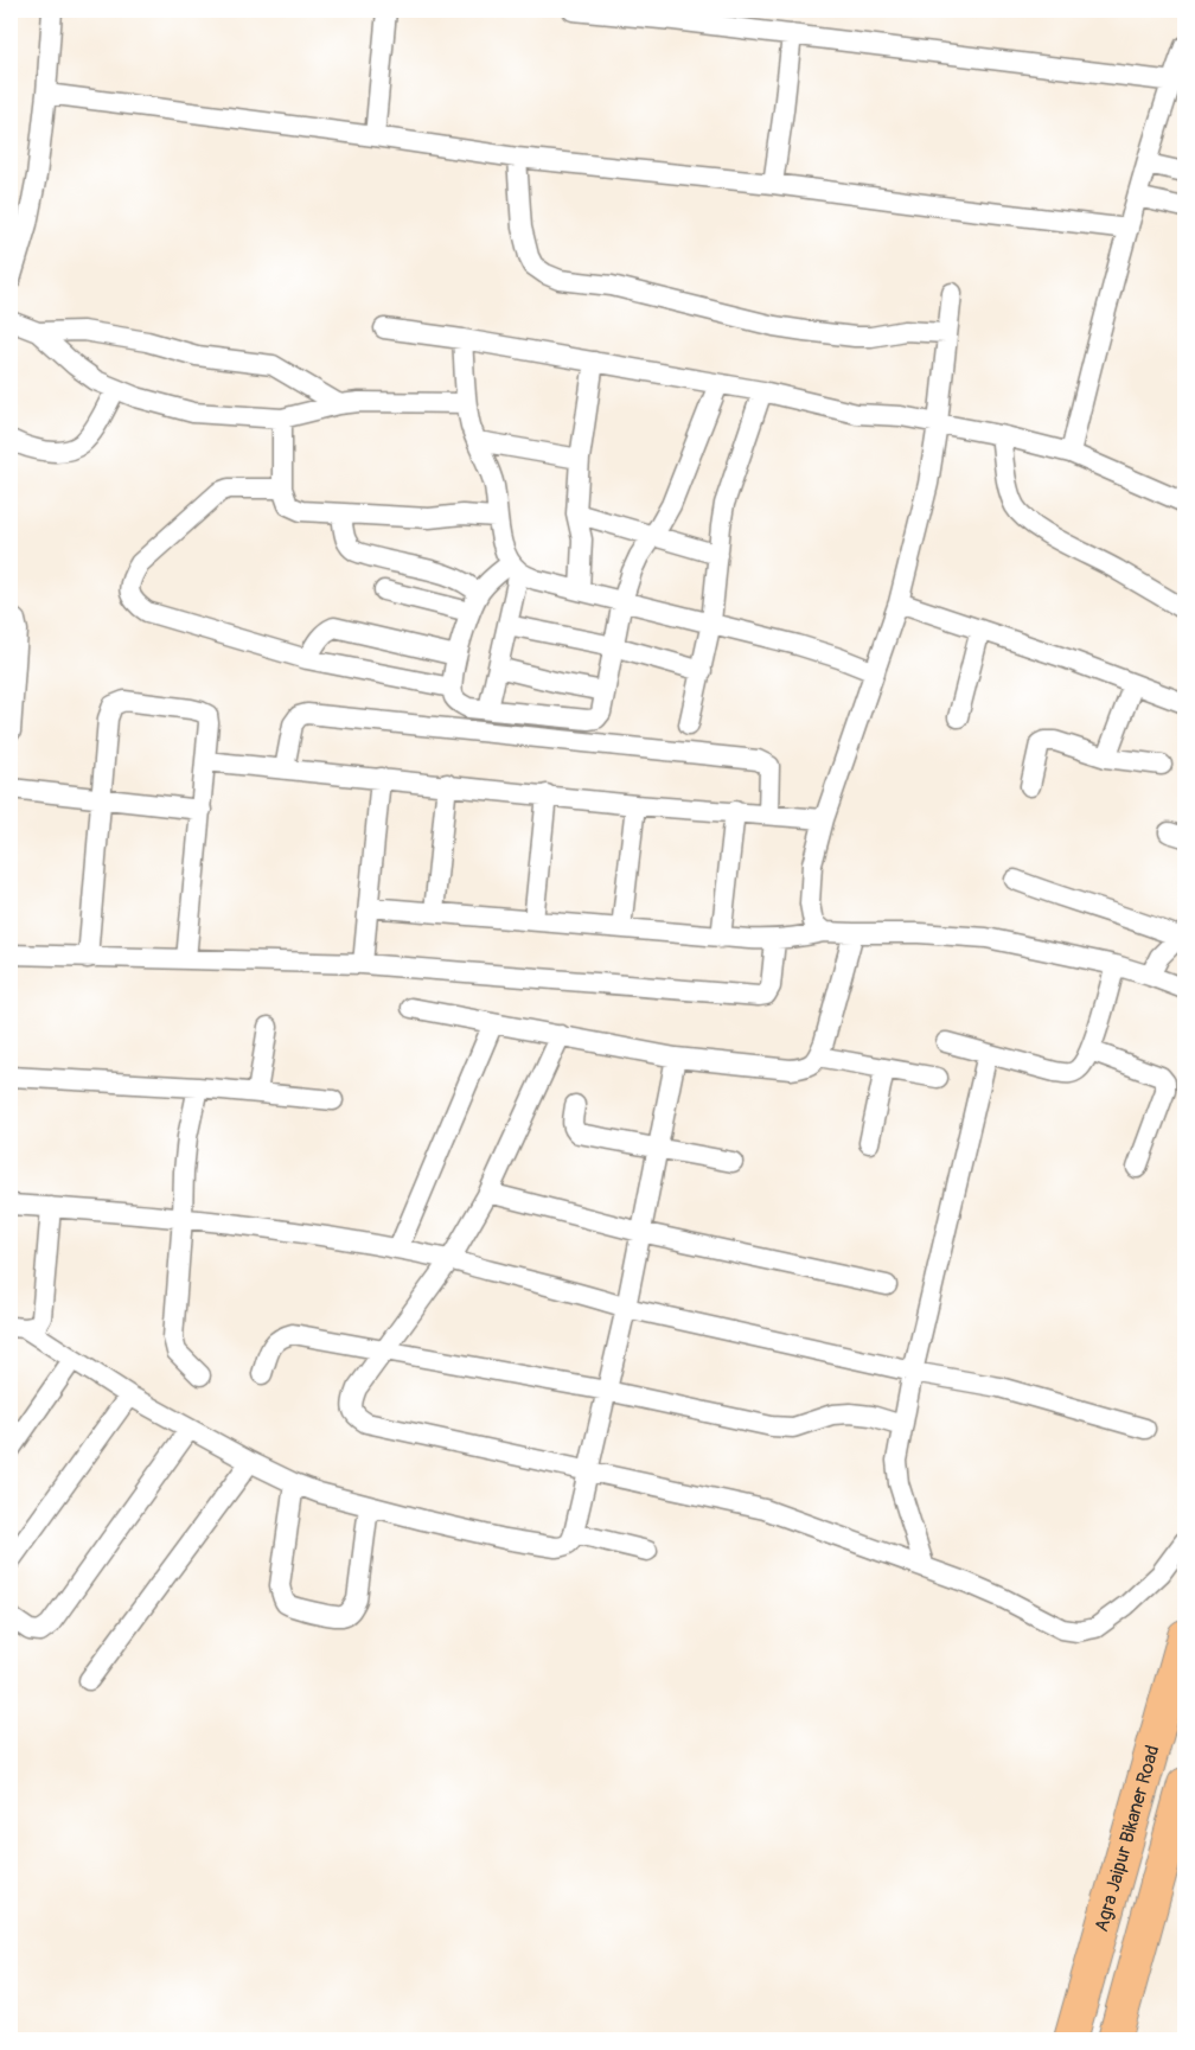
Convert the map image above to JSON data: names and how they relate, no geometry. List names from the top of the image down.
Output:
{
  "streets": {
    "highway": ["Agra Jaipur Bikaner Road"]
  }
}
